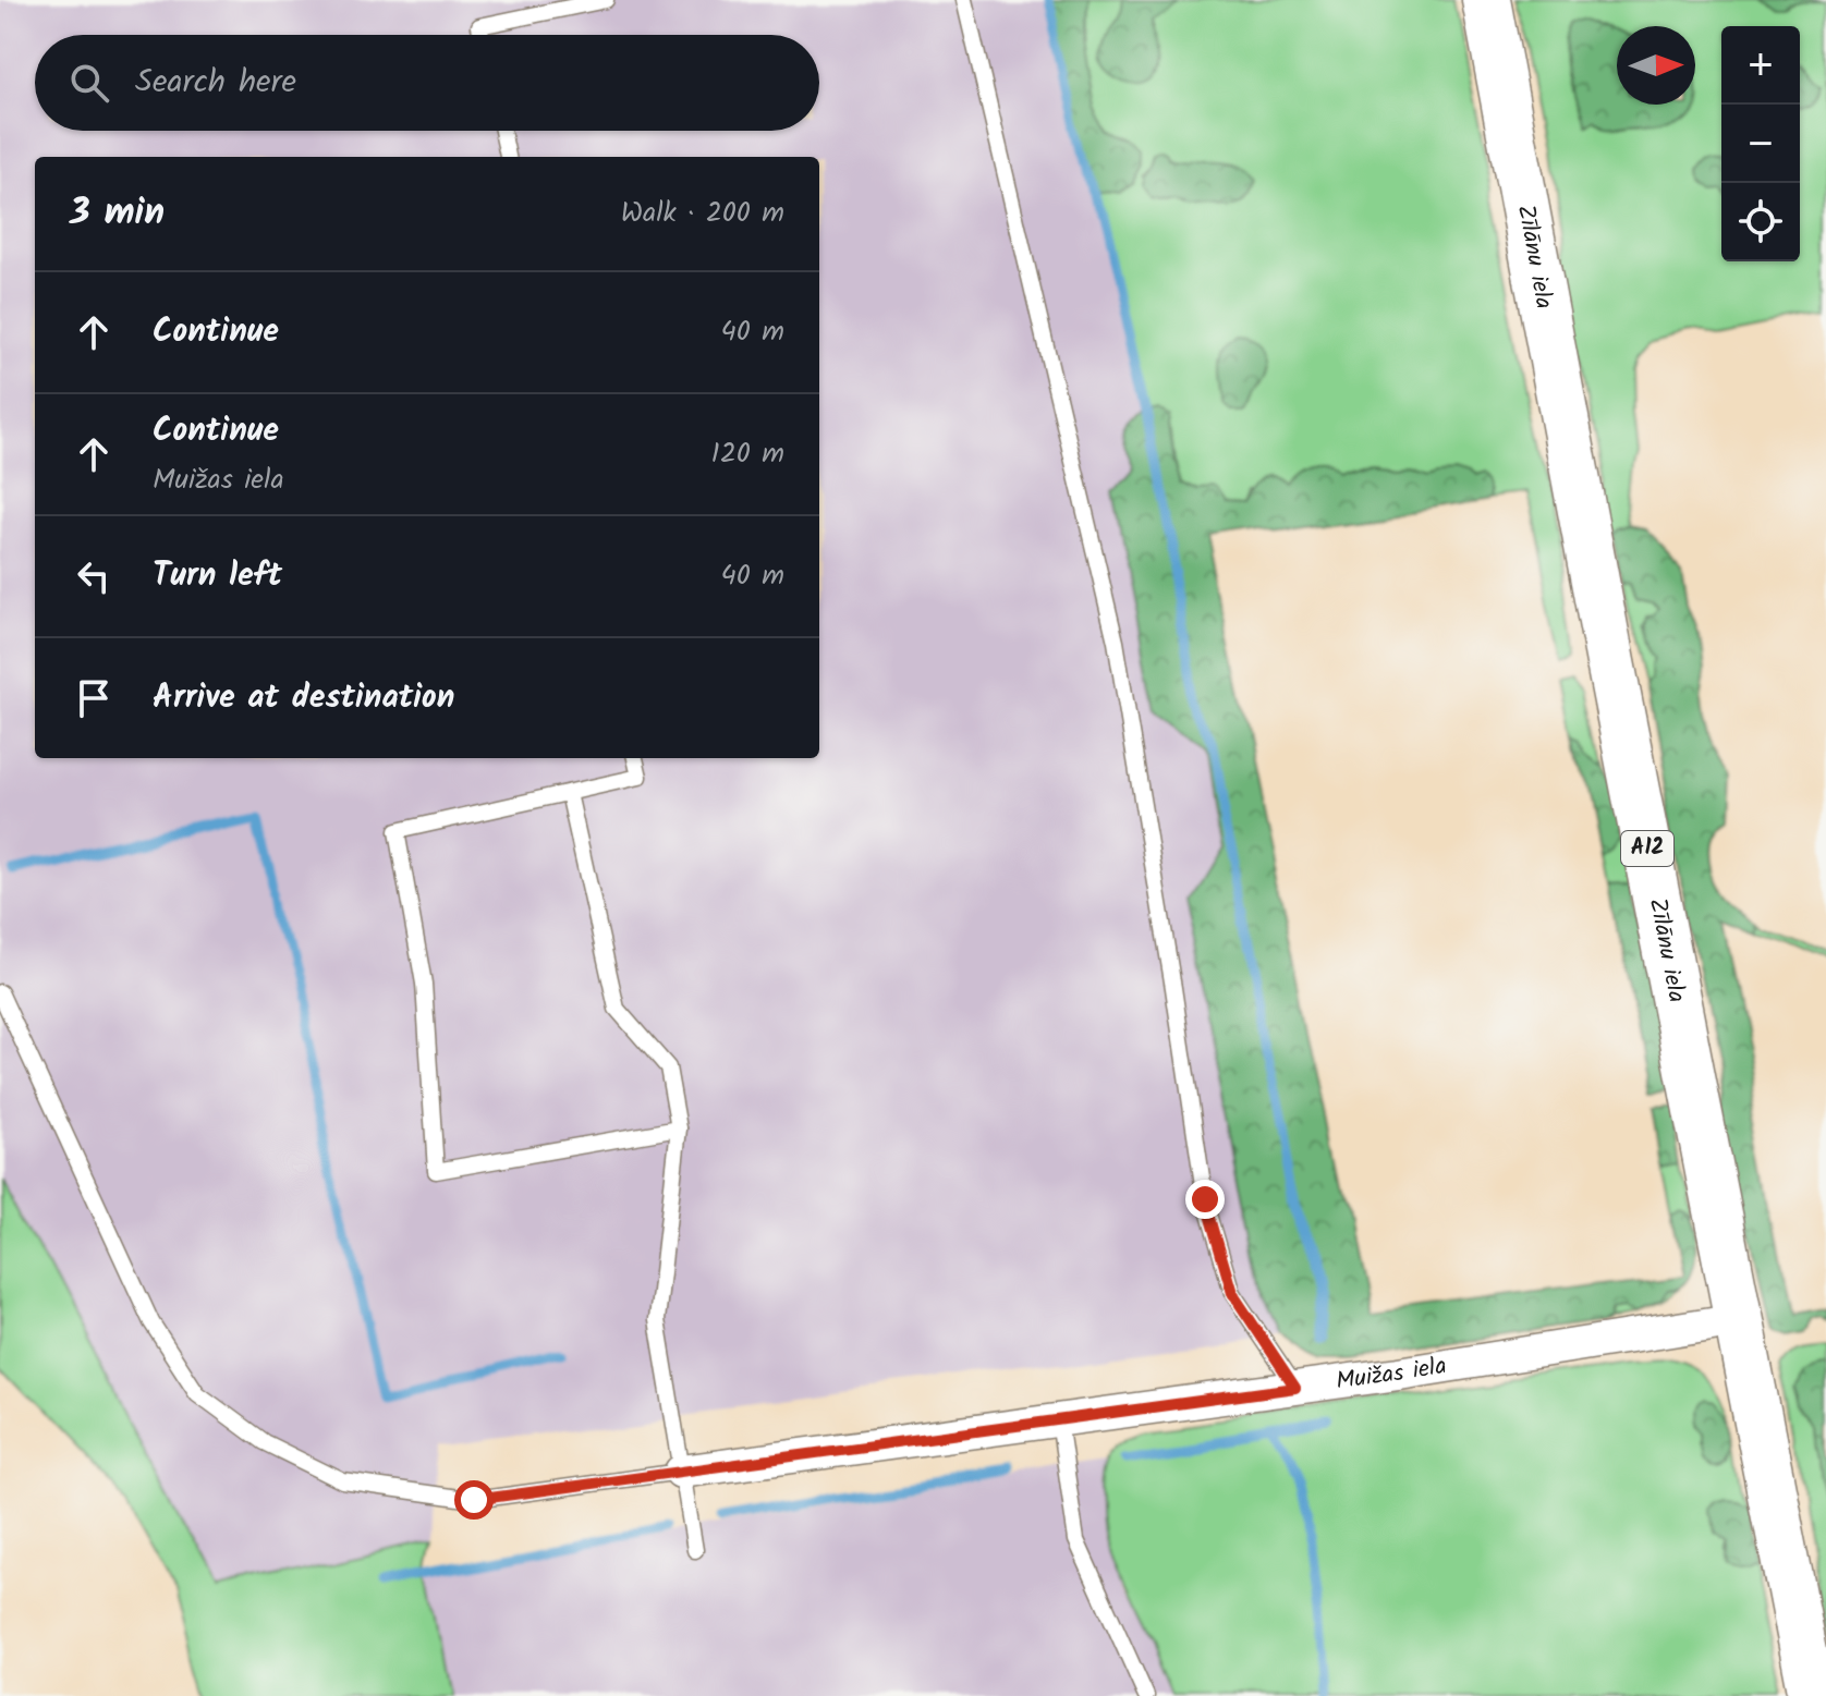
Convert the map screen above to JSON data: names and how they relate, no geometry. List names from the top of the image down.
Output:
{
  "streets": {
    "highway": ["Zīlānu iela", "A12"],
    "street": ["Muižas iela"]
  },
  "crossings": [
    ["Zīlānu iela", "Muižas iela"]
  ],
  "north": "right",
  "page": {
    "map_buttons": ["+", "−"],
    "search": "Search here",
    "heading": ["3 min", "Walk · 200 m"],
    "list": [
      ["Continue", "40 m"],
      ["Continue", "Muižas iela", "120 m"],
      ["Turn left", "40 m"],
      "Arrive at destination"
    ]
  }
}
